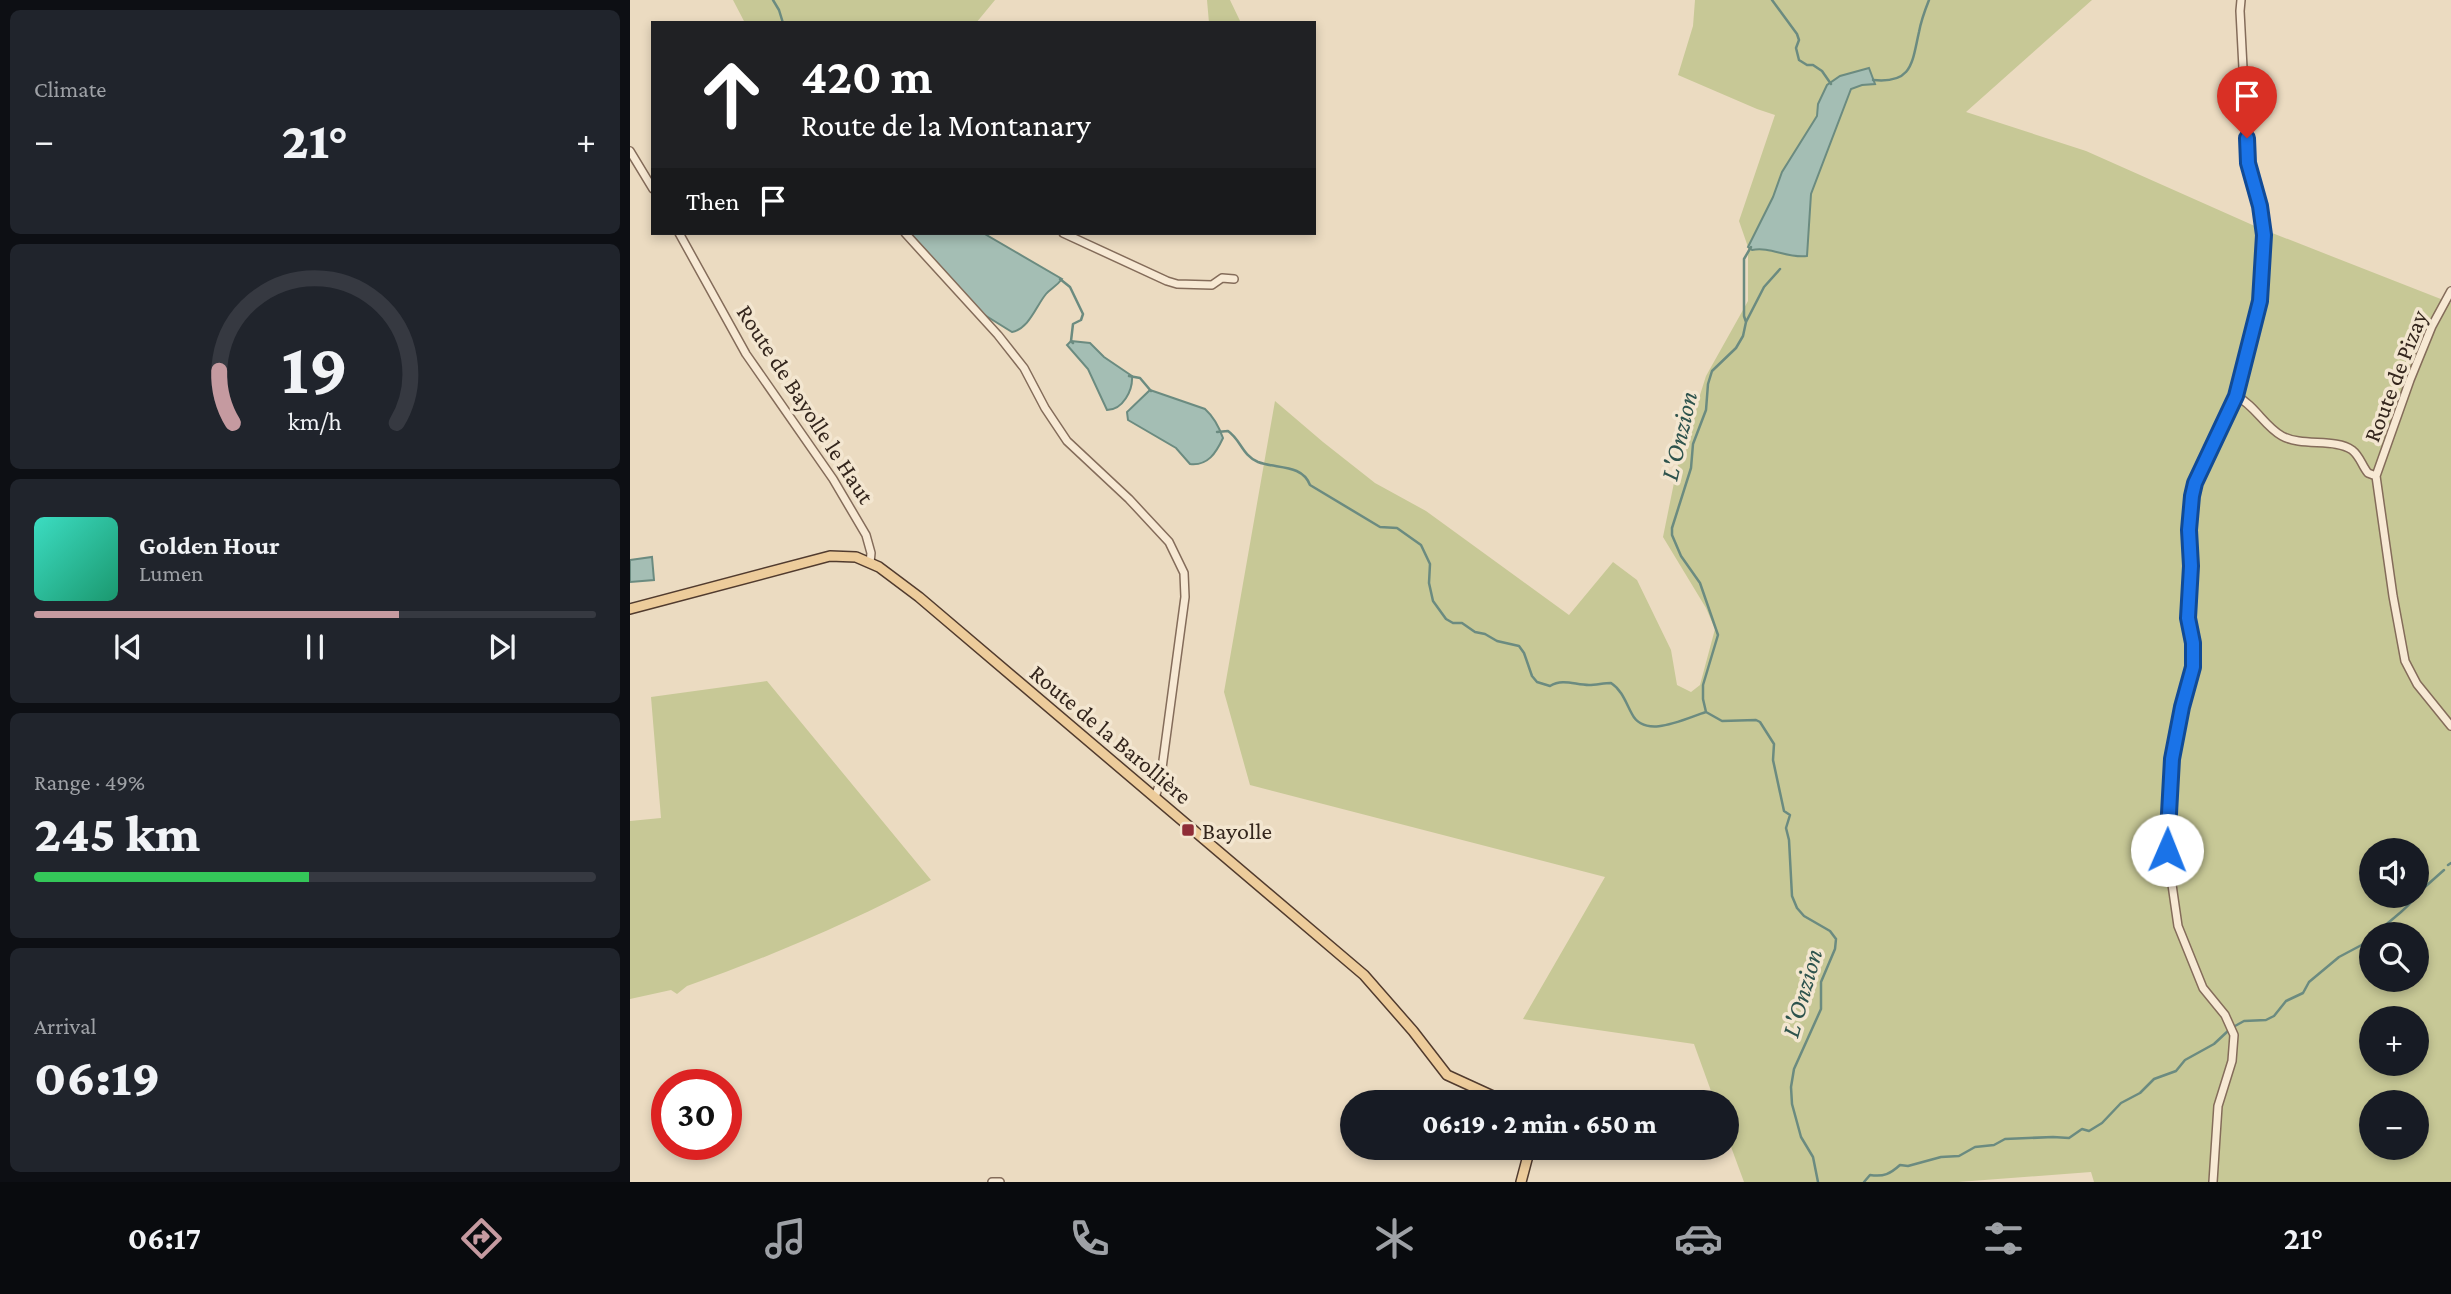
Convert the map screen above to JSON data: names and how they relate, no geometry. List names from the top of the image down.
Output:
{
  "streets": {
    "main road": ["Route de la Barollière"],
    "street": ["Route de Pizay", "Route de Bayolle le Haut"]
  },
  "crossings": [
    ["Route de Bayolle le Haut", "Route de la Barollière"]
  ],
  "water": ["L'Onzion"],
  "places": {
    "transit": ["Bayolle"]
  },
  "page": {
    "tile": [
      "Climate",
      ["Range · 49%", "245 km"],
      ["Arrival", "06:19"]
    ],
    "turn": ["420 m", "Route de la Montanary"],
    "heat": ["−", "21°", "+"],
    "then": "Then",
    "song": ["Golden Hour", "Lumen"],
    "map_buttons": ["+", "−"],
    "limit": "30",
    "trip": "06:19 · 2 min · 650 m",
    "tabs": ["06:17", "21°"],
    "gauge": ["19", "km/h"]
  }
}
